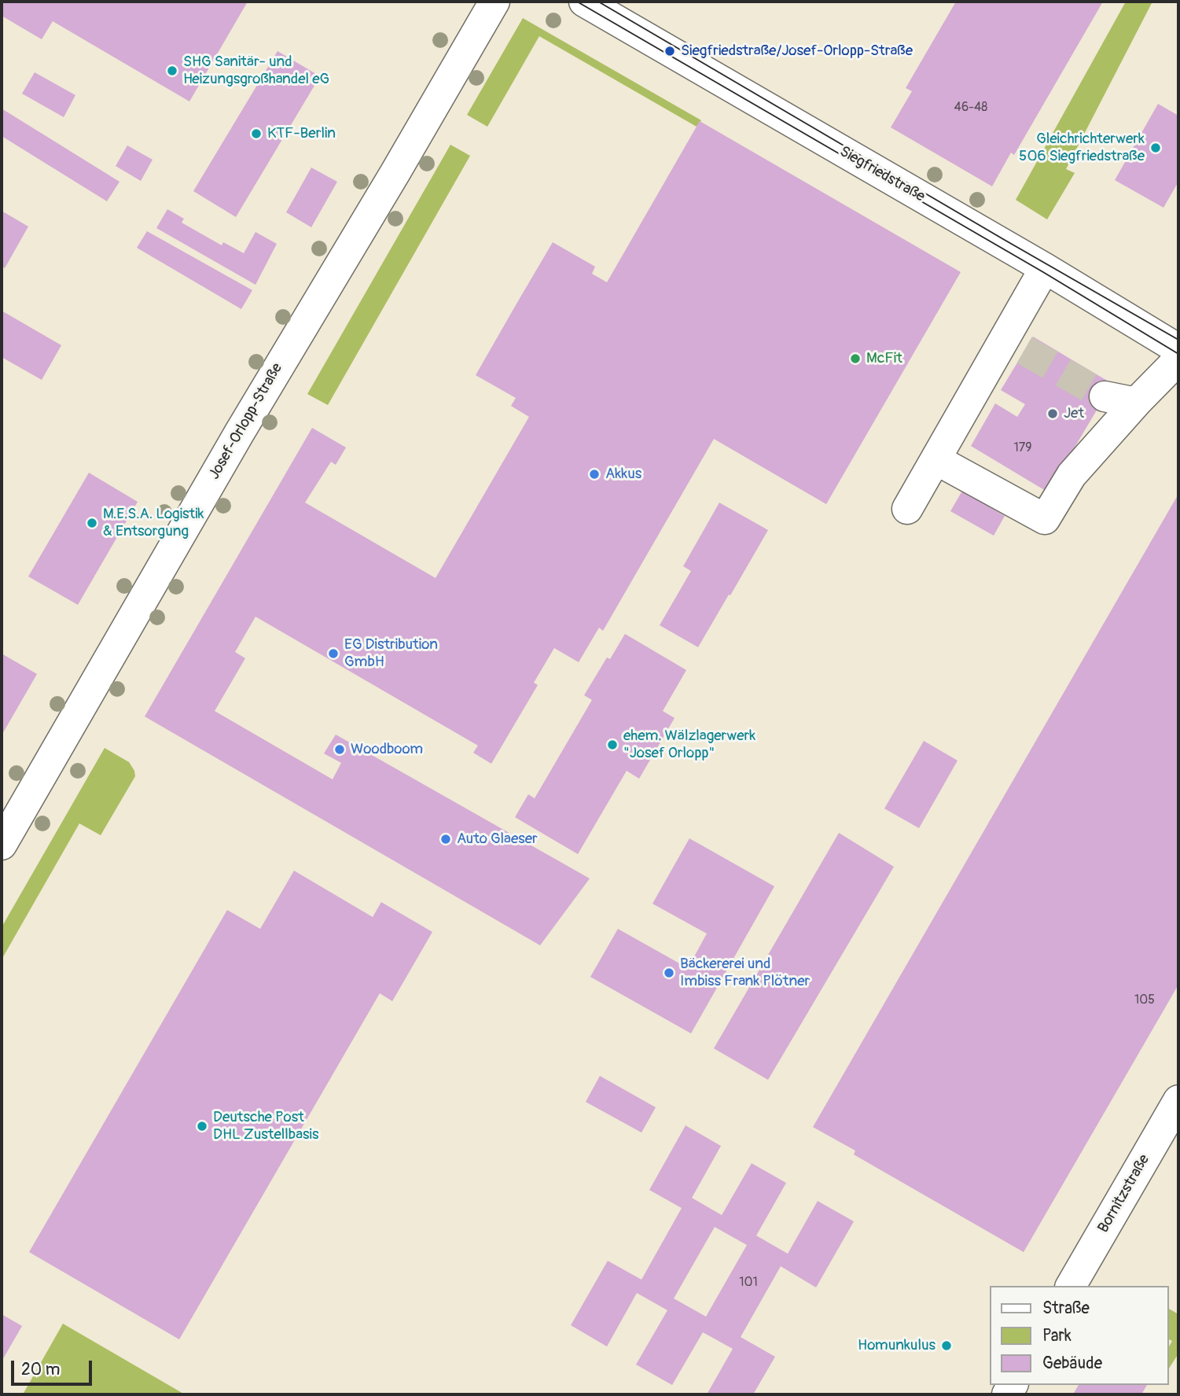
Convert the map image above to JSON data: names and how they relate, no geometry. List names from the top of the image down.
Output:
{
  "streets": {
    "street": ["Siegfriedstraße", "Josef-Orlopp-Straße", "Bornitzstraße"]
  },
  "places": [
    "Siegfriedstraße/Josef-Orlopp-Straße",
    "SHG Sanitär- und Heizungsgroßhandel eG",
    "KTF-Berlin",
    "Gleichrichterwerk 506 Siegfriedstraße",
    "McFit",
    "Jet",
    "Akkus",
    "M.E.S.A. Logistik & Entsorgung",
    "EG Distribution GmbH",
    "ehem. Wälzlagerwerk \"Josef Orlopp\"",
    "Woodboom",
    "Auto Glaeser",
    "Bäckererei und Imbiss Frank Plötner",
    "Deutsche Post DHL Zustellbasis",
    "Homunkulus"
  ],
  "house_numbers": [
    "46-48",
    "179",
    "105",
    "101"
  ],
  "legend": ["Straße", "Park", "Gebäude"],
  "scale_bar": "20 m"
}
